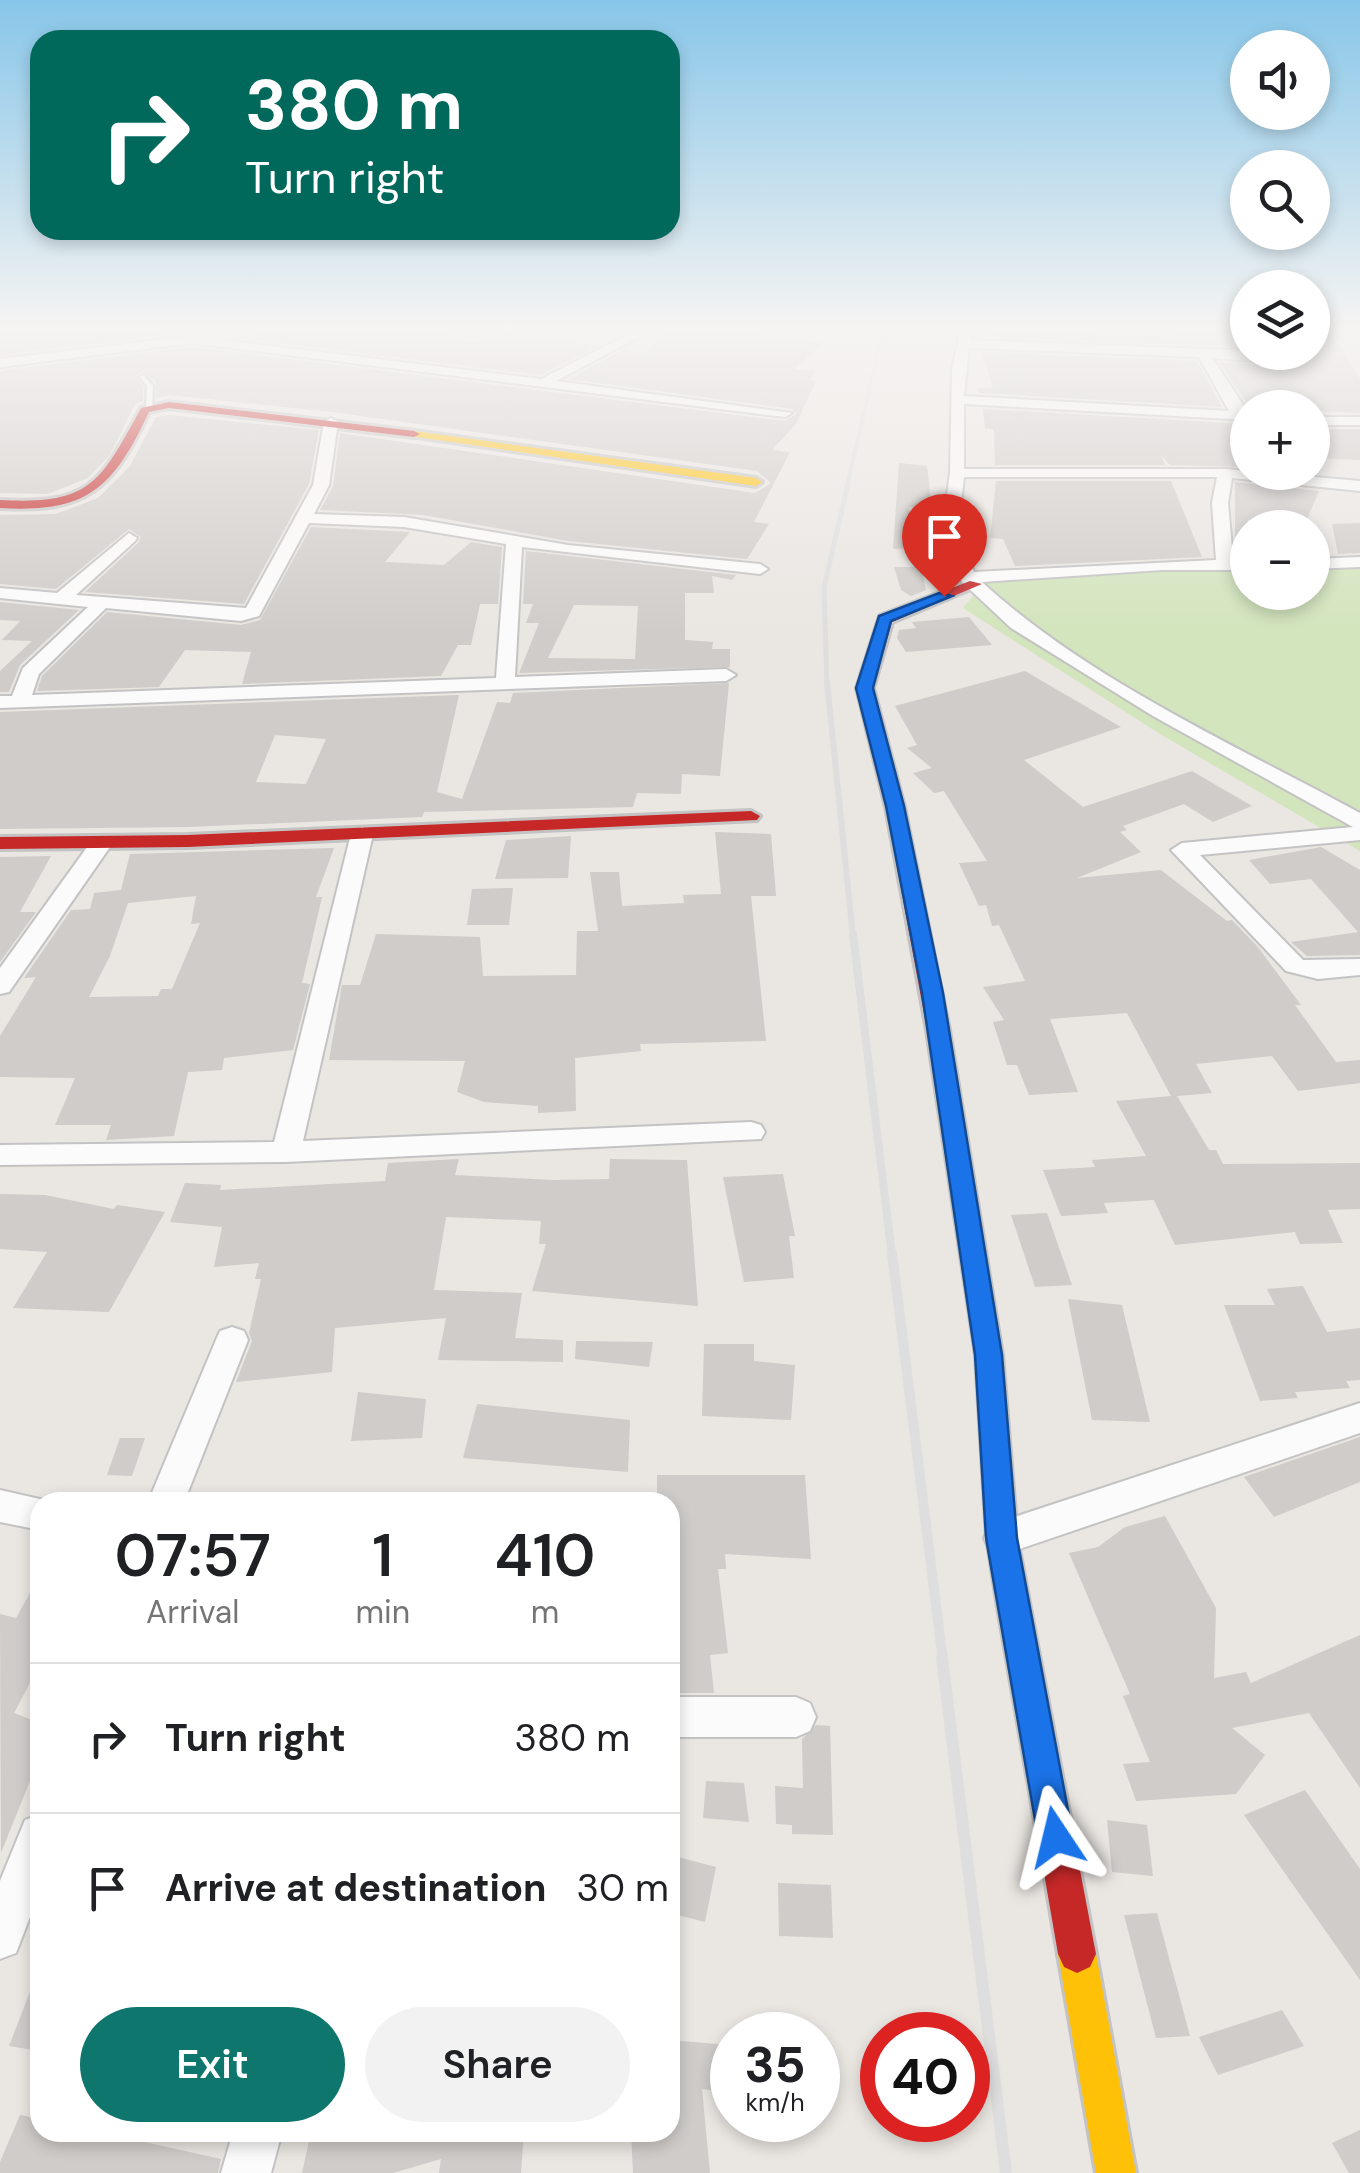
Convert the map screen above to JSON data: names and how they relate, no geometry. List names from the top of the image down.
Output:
{
  "page": {
    "map_buttons": ["+", "−"],
    "turn": ["380 m", "Turn right"],
    "eta": [
      "07:57",
      "Arrival",
      "1",
      "min",
      "410",
      "m"
    ],
    "list": [
      {
        "name": "Turn right",
        "value": "380 m"
      },
      {
        "name": "Arrive at destination",
        "value": "30 m"
      }
    ],
    "buttons": ["Exit", "Share"],
    "speed": "35 km/h",
    "limit": "40"
  }
}
